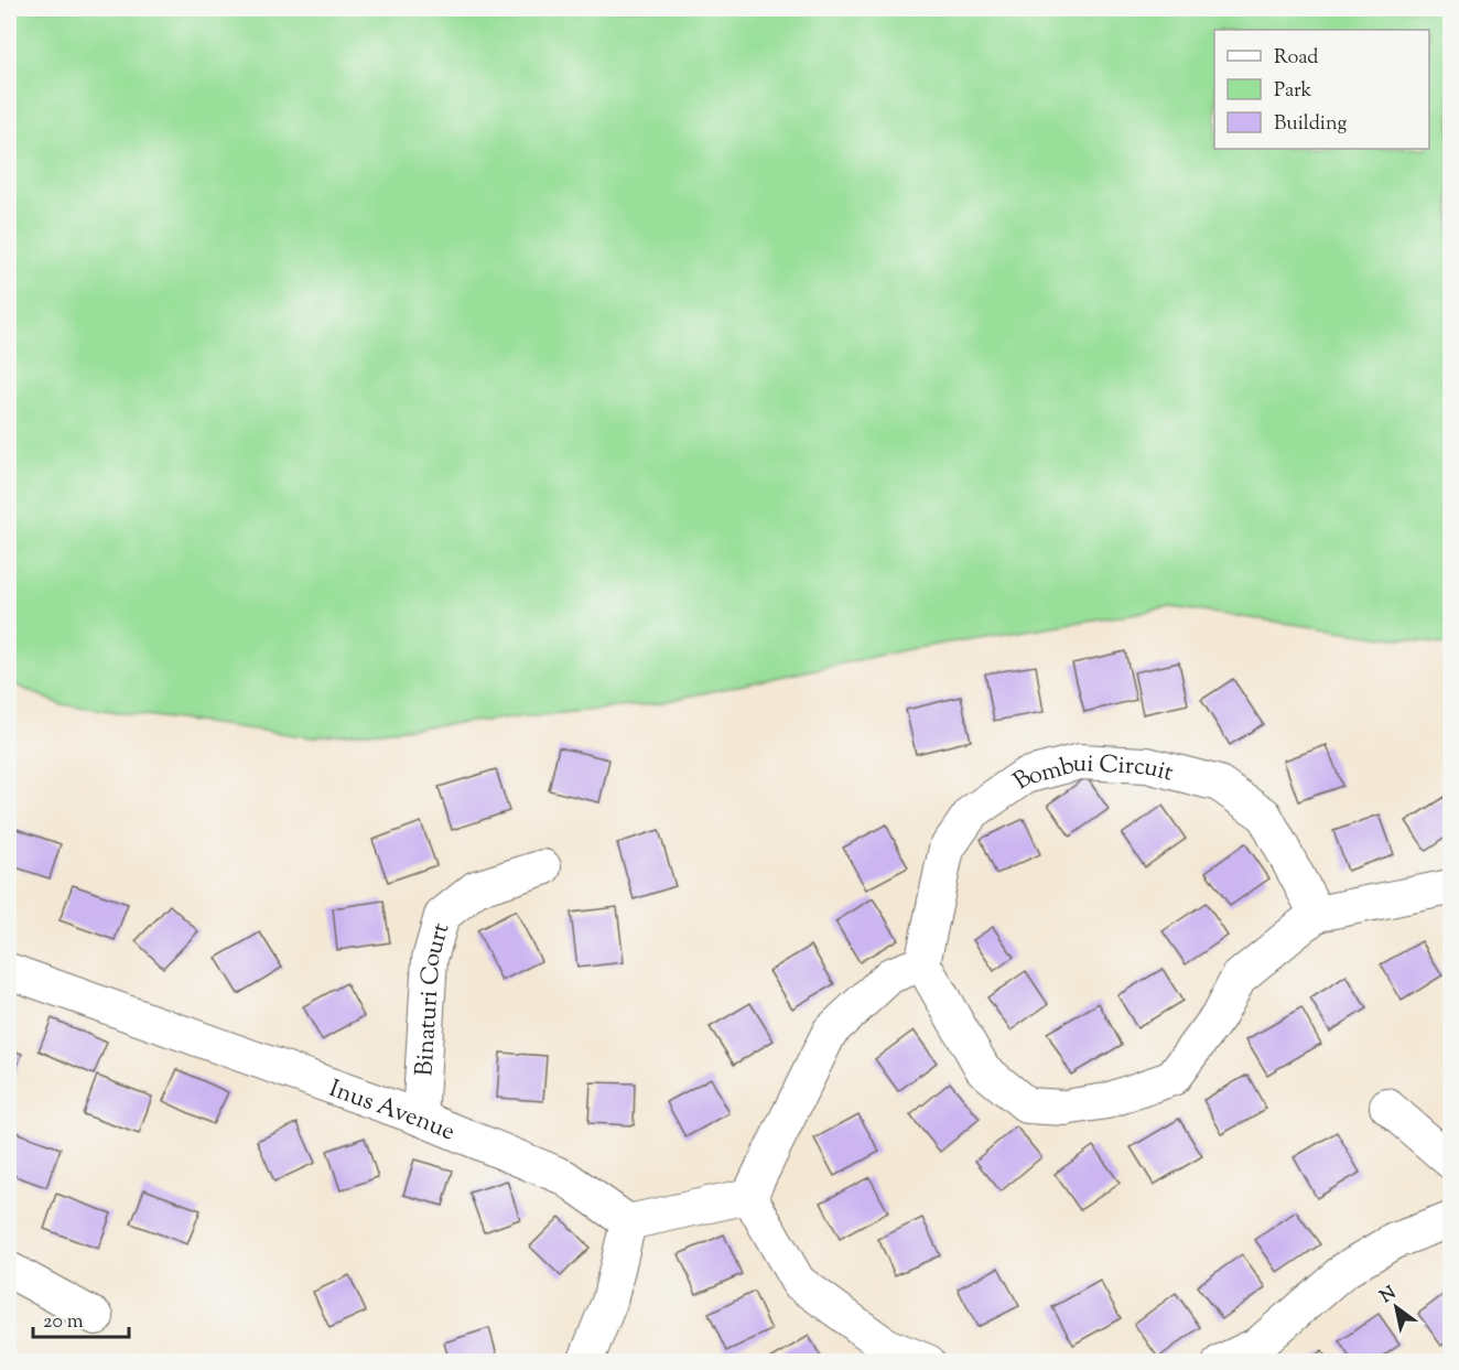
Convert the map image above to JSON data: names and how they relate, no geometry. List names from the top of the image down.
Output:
{
  "streets": {
    "street": ["Bombui Circuit", "Binaturi Court", "Inus Avenue"]
  },
  "crossings": [
    ["Binaturi Court", "Inus Avenue"]
  ],
  "legend": ["Road", "Park", "Building"],
  "scale_bar": "20 m",
  "north": "top left"
}
